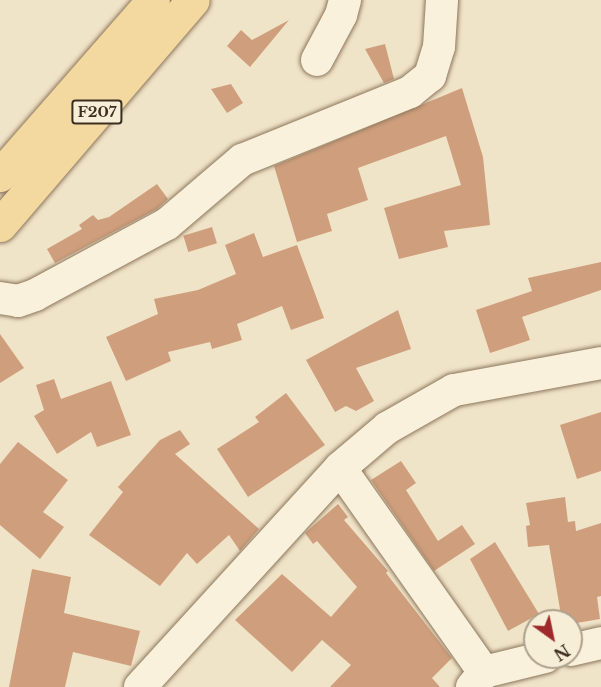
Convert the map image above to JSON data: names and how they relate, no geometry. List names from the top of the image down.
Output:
{
  "streets": {
    "main road": ["F207"]
  },
  "north": "bottom right"
}
